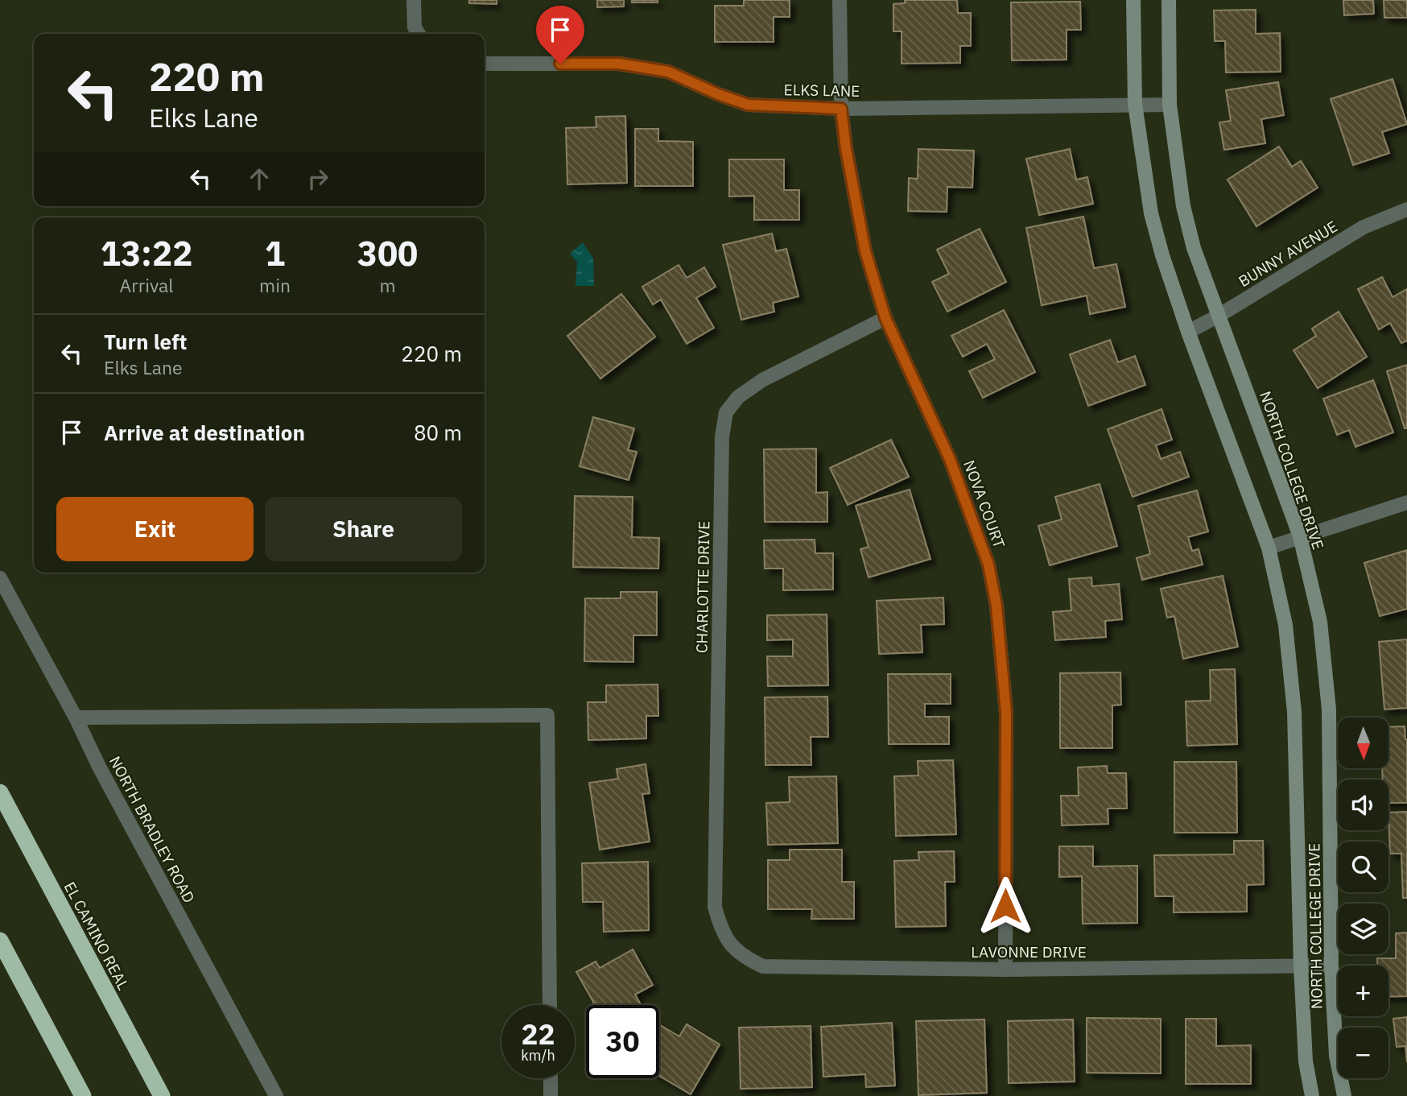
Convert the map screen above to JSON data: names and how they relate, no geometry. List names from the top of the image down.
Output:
{
  "streets": {
    "highway": ["EL CAMINO REAL"],
    "street": [
      "ELKS LANE",
      "BUNNY AVENUE",
      "NORTH COLLEGE DRIVE",
      "NOVA COURT",
      "CHARLOTTE DRIVE",
      "NORTH BRADLEY ROAD",
      "LAVONNE DRIVE"
    ]
  },
  "crossings": [
    ["ELKS LANE", "NORTH COLLEGE DRIVE"],
    ["ELKS LANE", "NOVA COURT"],
    ["BUNNY AVENUE", "NORTH COLLEGE DRIVE"],
    ["NORTH COLLEGE DRIVE", "LAVONNE DRIVE"],
    ["NOVA COURT", "CHARLOTTE DRIVE"],
    ["NOVA COURT", "LAVONNE DRIVE"],
    ["CHARLOTTE DRIVE", "LAVONNE DRIVE"]
  ],
  "north": "bottom",
  "page": {
    "turn": ["220 m", "Elks Lane"],
    "eta": [
      "13:22",
      "Arrival",
      "1",
      "min",
      "300",
      "m"
    ],
    "list": [
      {
        "name": "Turn left",
        "note": "Elks Lane",
        "value": "220 m"
      },
      {
        "name": "Arrive at destination",
        "value": "80 m"
      }
    ],
    "buttons": ["Exit", "Share"],
    "map_buttons": ["+", "−"],
    "speed": "22 km/h",
    "limit": "30"
  }
}
